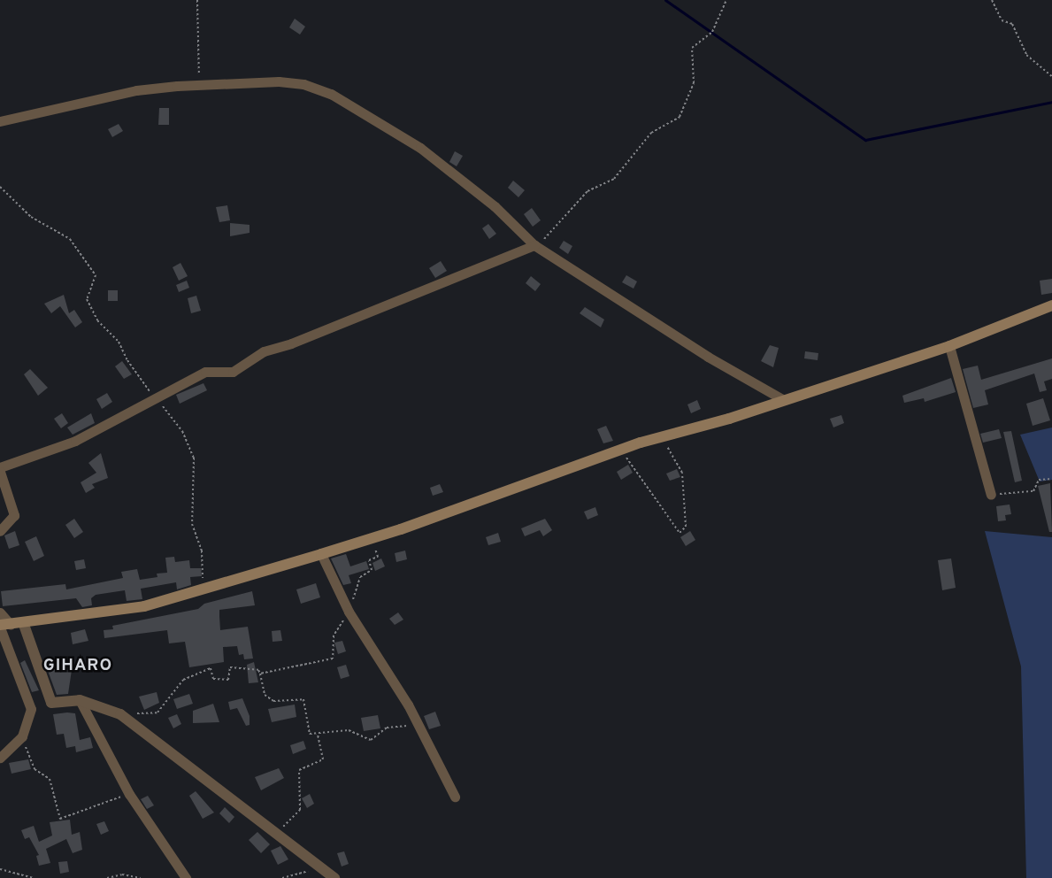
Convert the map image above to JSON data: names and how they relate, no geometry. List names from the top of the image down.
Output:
{
  "districts": ["GIHARO"]
}
